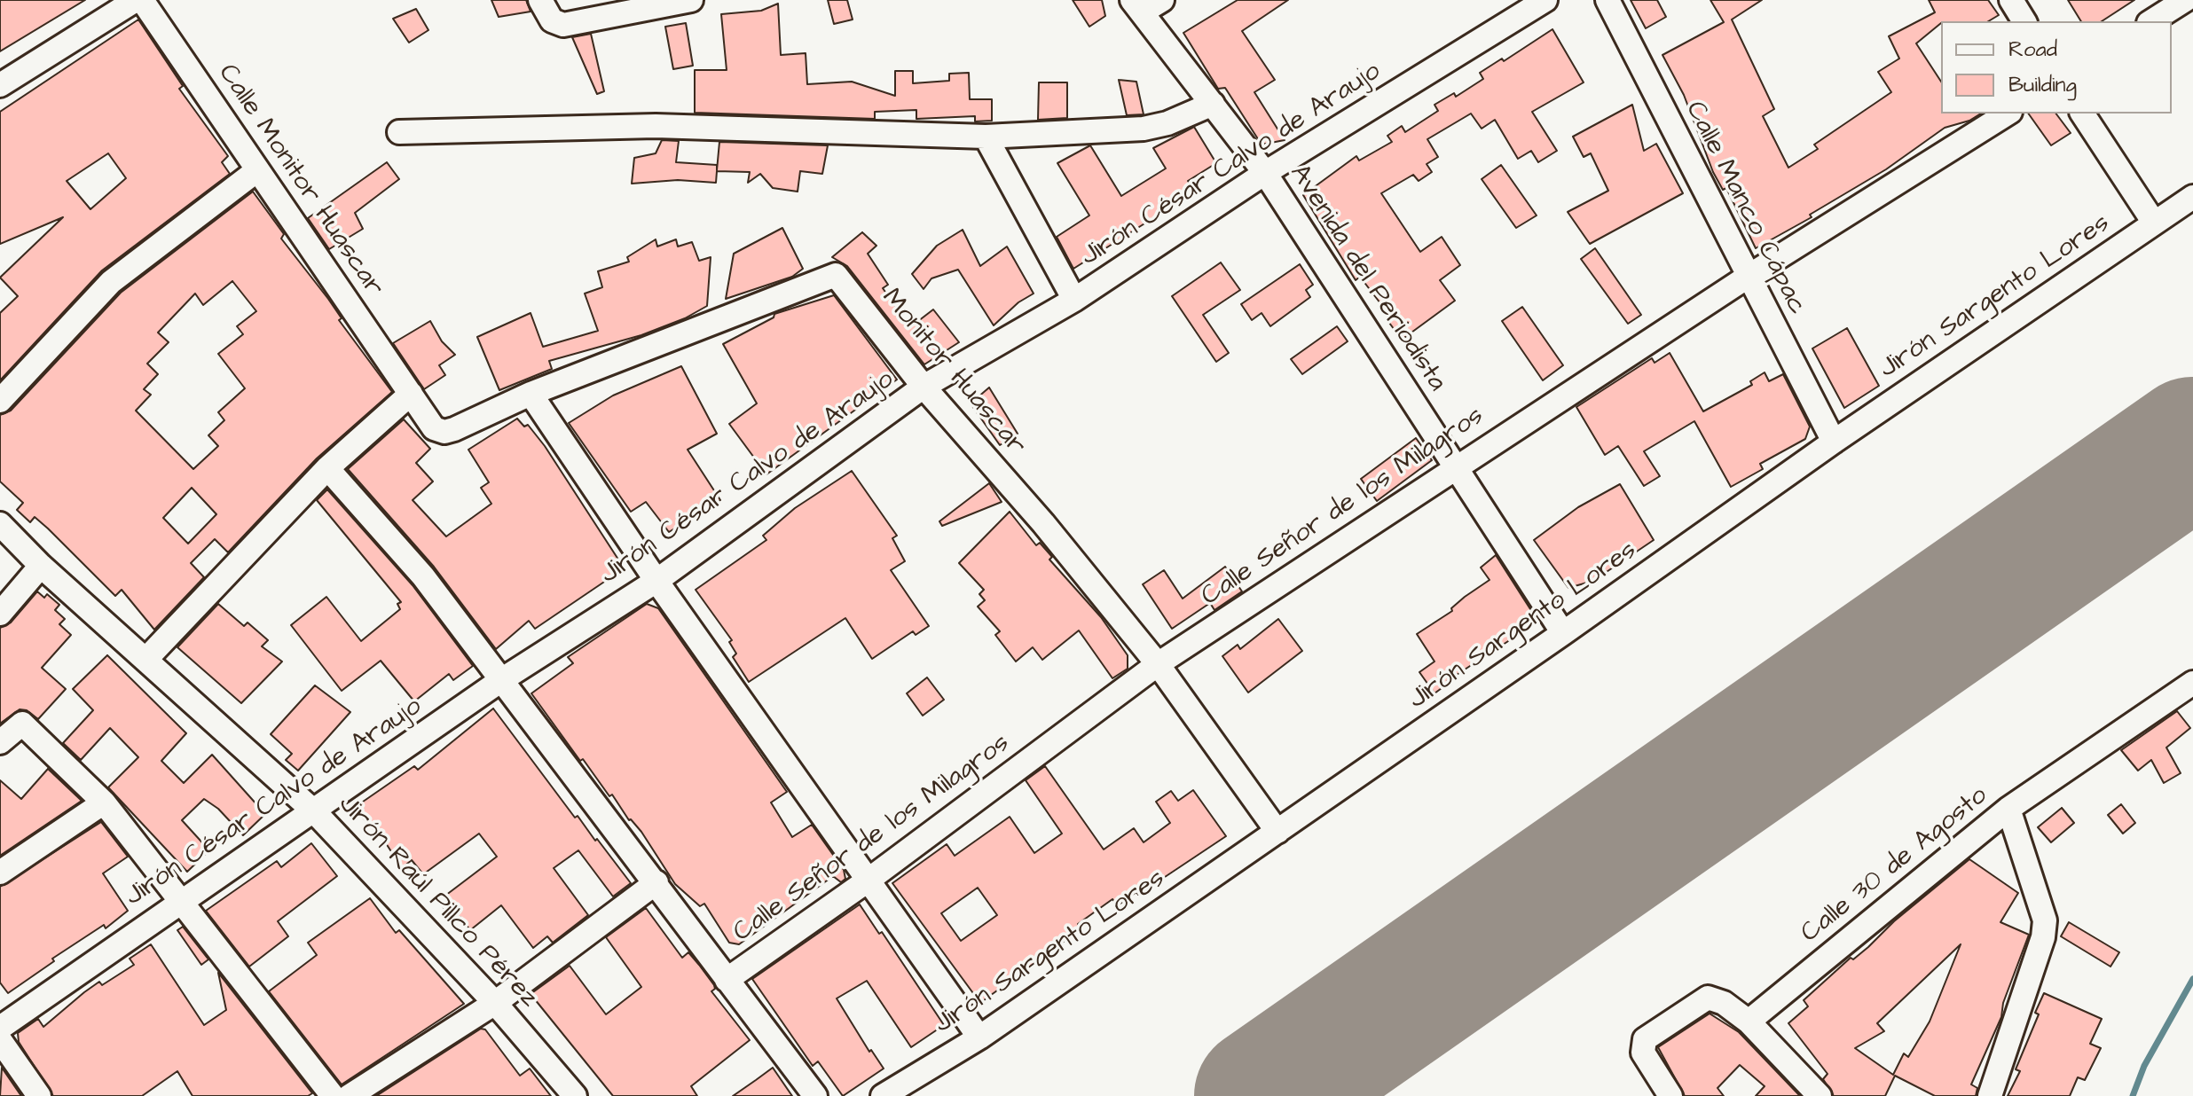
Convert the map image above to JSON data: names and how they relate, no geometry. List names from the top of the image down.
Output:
{
  "streets": {
    "street": [
      "Jirón César Calvo de Araujo",
      "Calle Monitor Huascar",
      "Calle Manco Cápac",
      "Avenida del Periodista",
      "Jirón Sargento Lores",
      "Monitor Huascar",
      "Calle Señor de los Milagros",
      "Calle 30 de Agosto",
      "Jirón Raúl Pillco Pérez"
    ]
  },
  "crossings": [
    ["Jirón César Calvo de Araujo", "Avenida del Periodista"],
    ["Jirón César Calvo de Araujo", "Monitor Huascar"],
    ["Jirón César Calvo de Araujo", "Jirón Raúl Pillco Pérez"],
    ["Calle Monitor Huascar", "Monitor Huascar"],
    ["Calle Manco Cápac", "Jirón Sargento Lores"],
    ["Calle Manco Cápac", "Calle Señor de los Milagros"],
    ["Avenida del Periodista", "Jirón Sargento Lores"],
    ["Avenida del Periodista", "Calle Señor de los Milagros"],
    ["Jirón Sargento Lores", "Monitor Huascar"],
    ["Monitor Huascar", "Calle Señor de los Milagros"]
  ],
  "legend": ["Road", "Building"]
}
